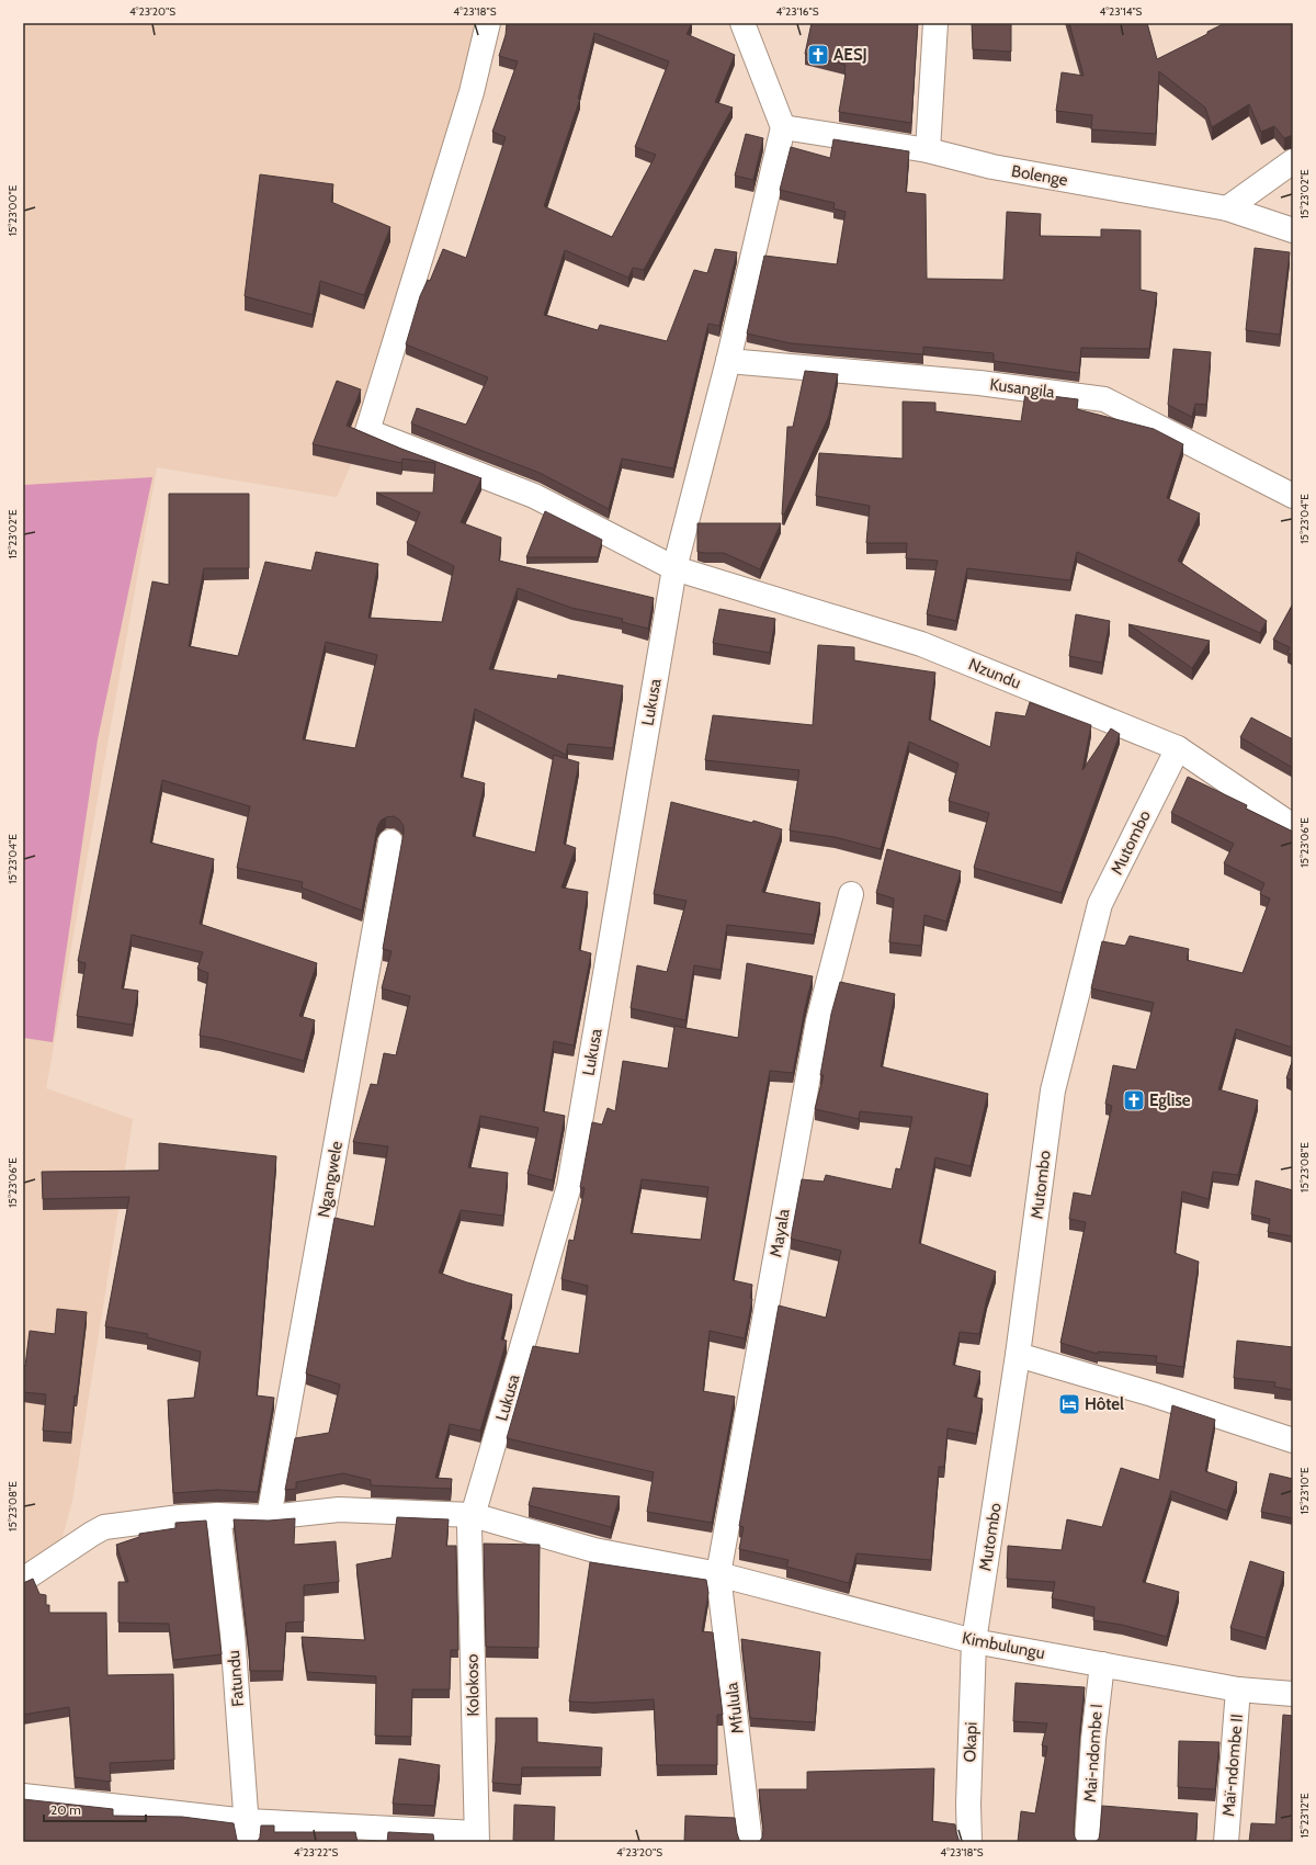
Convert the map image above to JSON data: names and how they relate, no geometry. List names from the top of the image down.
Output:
{
  "streets": {
    "street": [
      "Bolenge",
      "Kusangila",
      "Nzundu",
      "Lukusa",
      "Mutombo",
      "Ngangwele",
      "Mayala",
      "Kimbulungu",
      "Fatundu",
      "Kolokoso",
      "Mfulula",
      "Okapi",
      "Mai-ndombe I",
      "Maï-ndombe II"
    ]
  },
  "crossings": [
    ["Bolenge", "Lukusa"],
    ["Kusangila", "Lukusa"],
    ["Nzundu", "Lukusa"],
    ["Nzundu", "Mutombo"],
    ["Lukusa", "Kimbulungu"],
    ["Lukusa", "Kolokoso"],
    ["Mutombo", "Kimbulungu"],
    ["Mutombo", "Okapi"],
    ["Ngangwele", "Kimbulungu"],
    ["Mayala", "Kimbulungu"],
    ["Mayala", "Mfulula"],
    ["Kimbulungu", "Fatundu"],
    ["Kimbulungu", "Kolokoso"],
    ["Kimbulungu", "Mfulula"],
    ["Kimbulungu", "Okapi"],
    ["Kimbulungu", "Mai-ndombe I"],
    ["Kimbulungu", "Maï-ndombe II"]
  ],
  "places": {
    "church": ["AESJ", "Eglise"],
    "hotel": ["Hôtel"]
  },
  "scale_bar": "20 m",
  "coordinates": [
    "4°23'20\"S",
    "4°23'18\"S",
    "4°23'16\"S",
    "4°23'14\"S",
    "15°23'02\"E",
    "15°23'00\"E",
    "15°23'04\"E",
    "15°23'06\"E",
    "15°23'08\"E",
    "15°23'10\"E",
    "15°23'12\"E",
    "4°23'22\"S"
  ]
}
